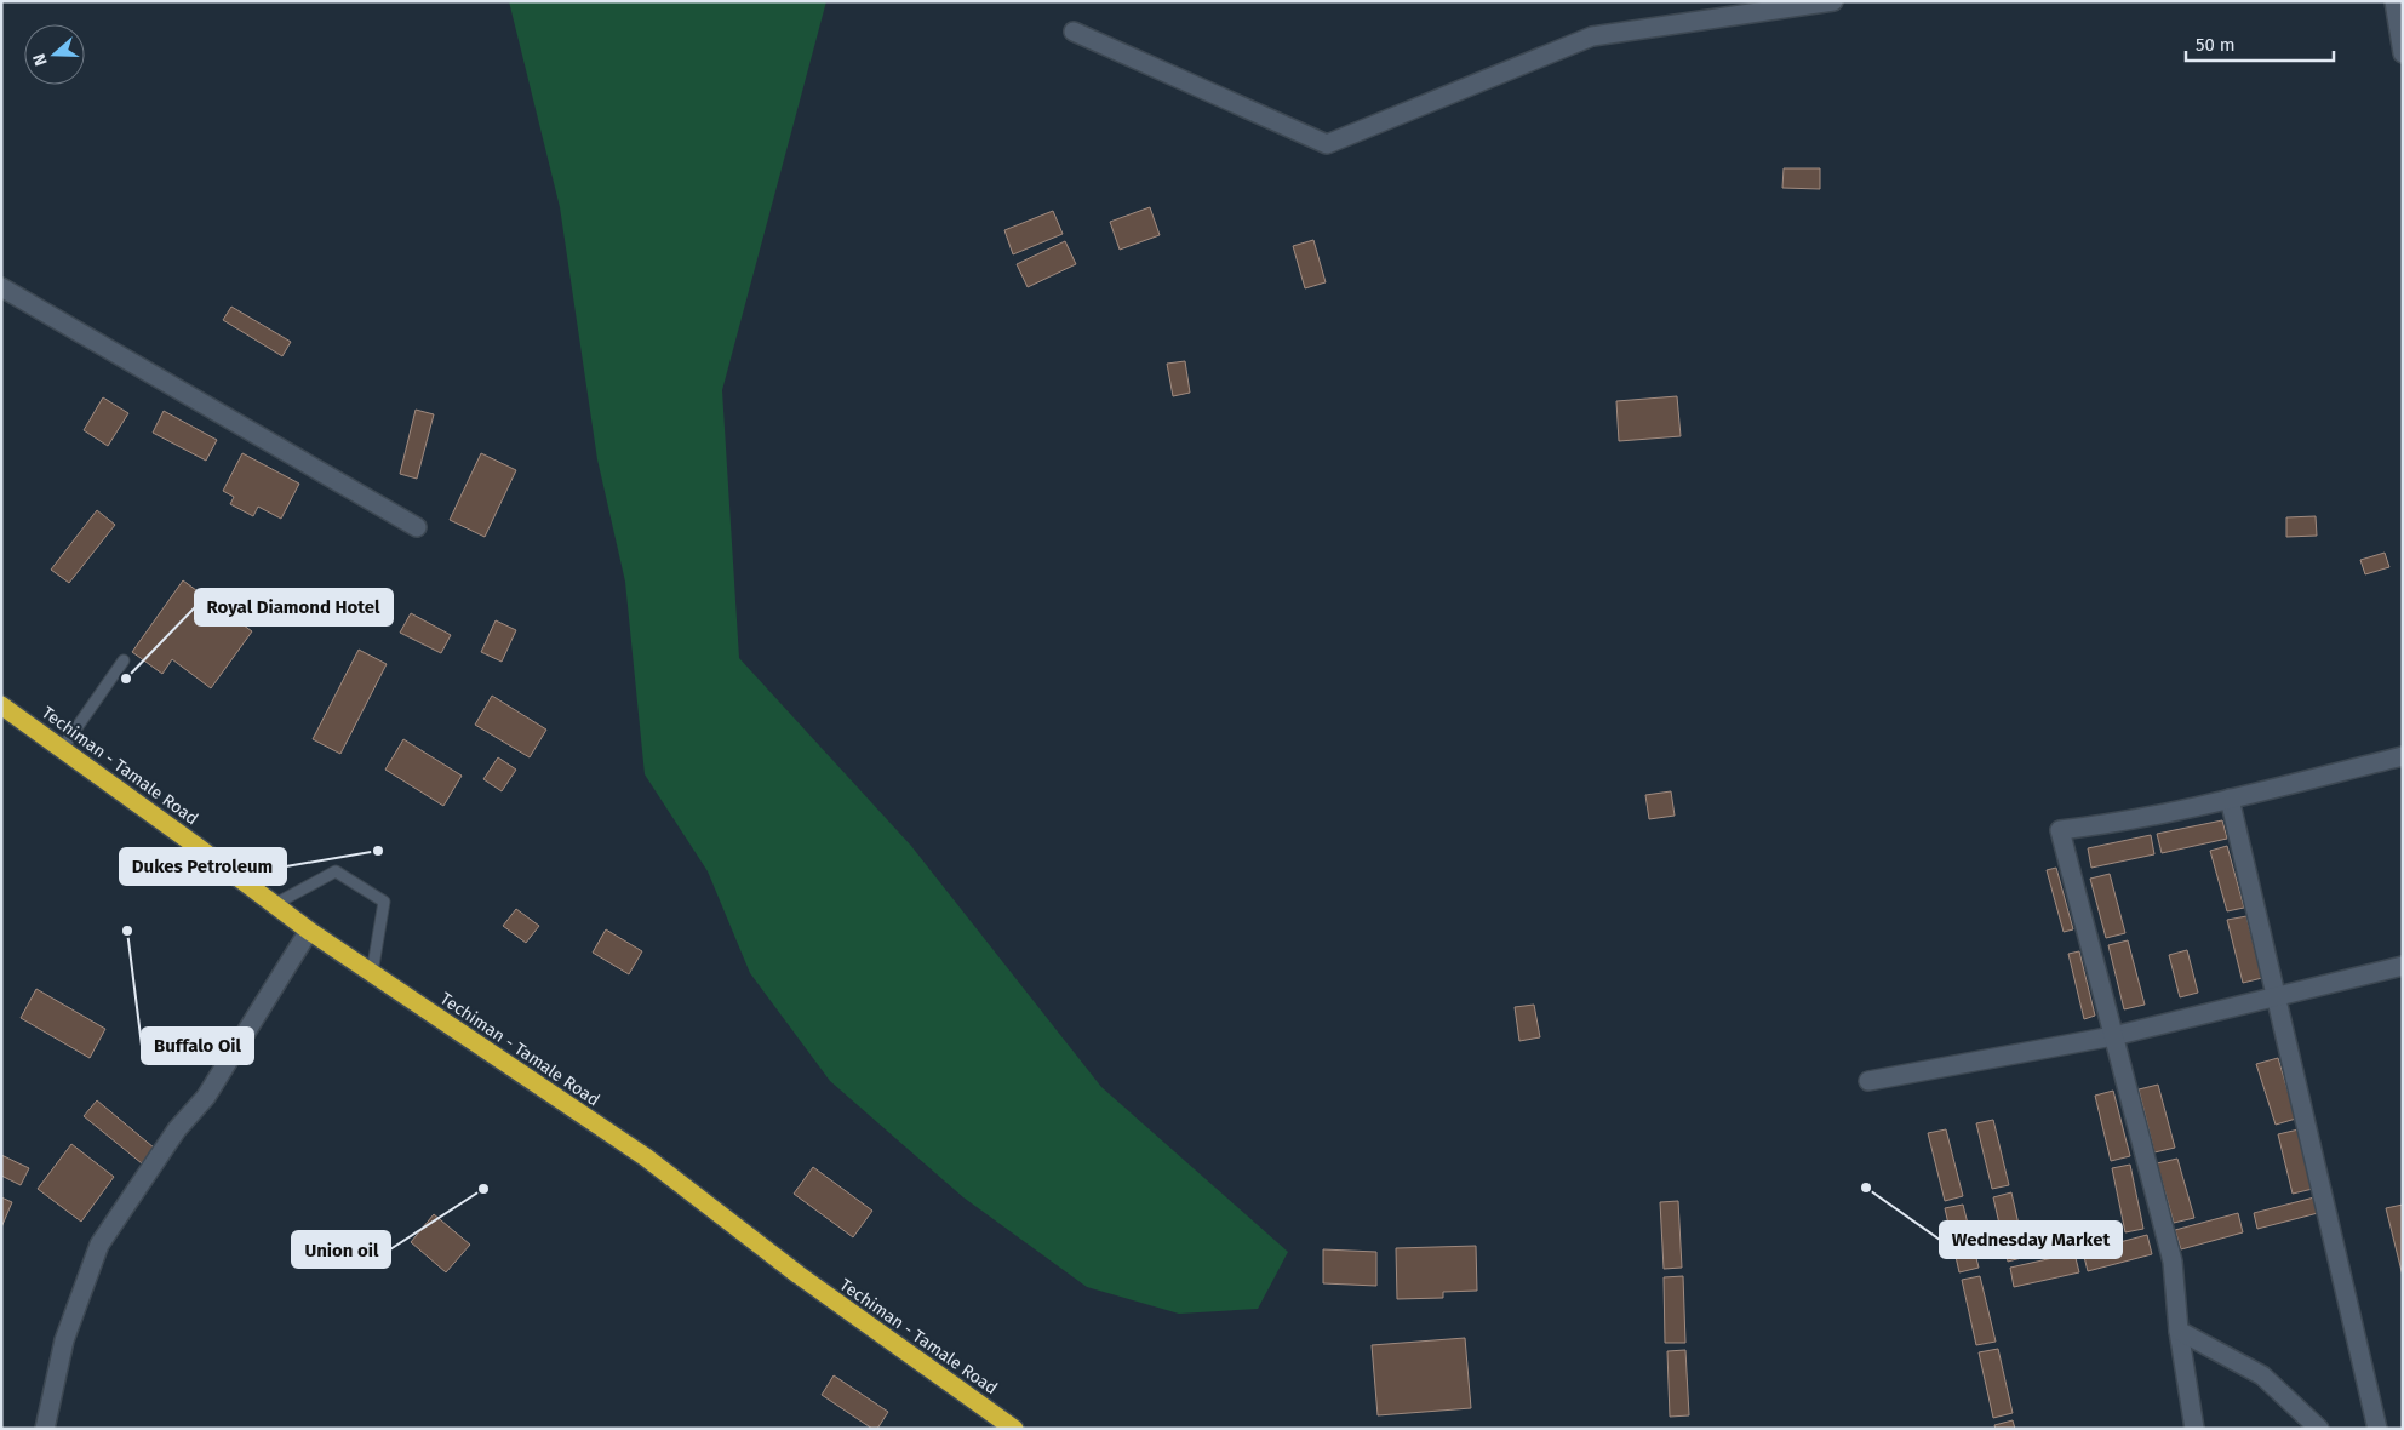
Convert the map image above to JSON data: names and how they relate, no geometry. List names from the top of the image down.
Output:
{
  "streets": {
    "highway": ["Techiman - Tamale Road"]
  },
  "places": [
    "Royal Diamond Hotel",
    "Dukes Petroleum",
    "Buffalo Oil",
    "Wednesday Market",
    "Union oil"
  ],
  "scale_bar": "50 m",
  "north": "left"
}
